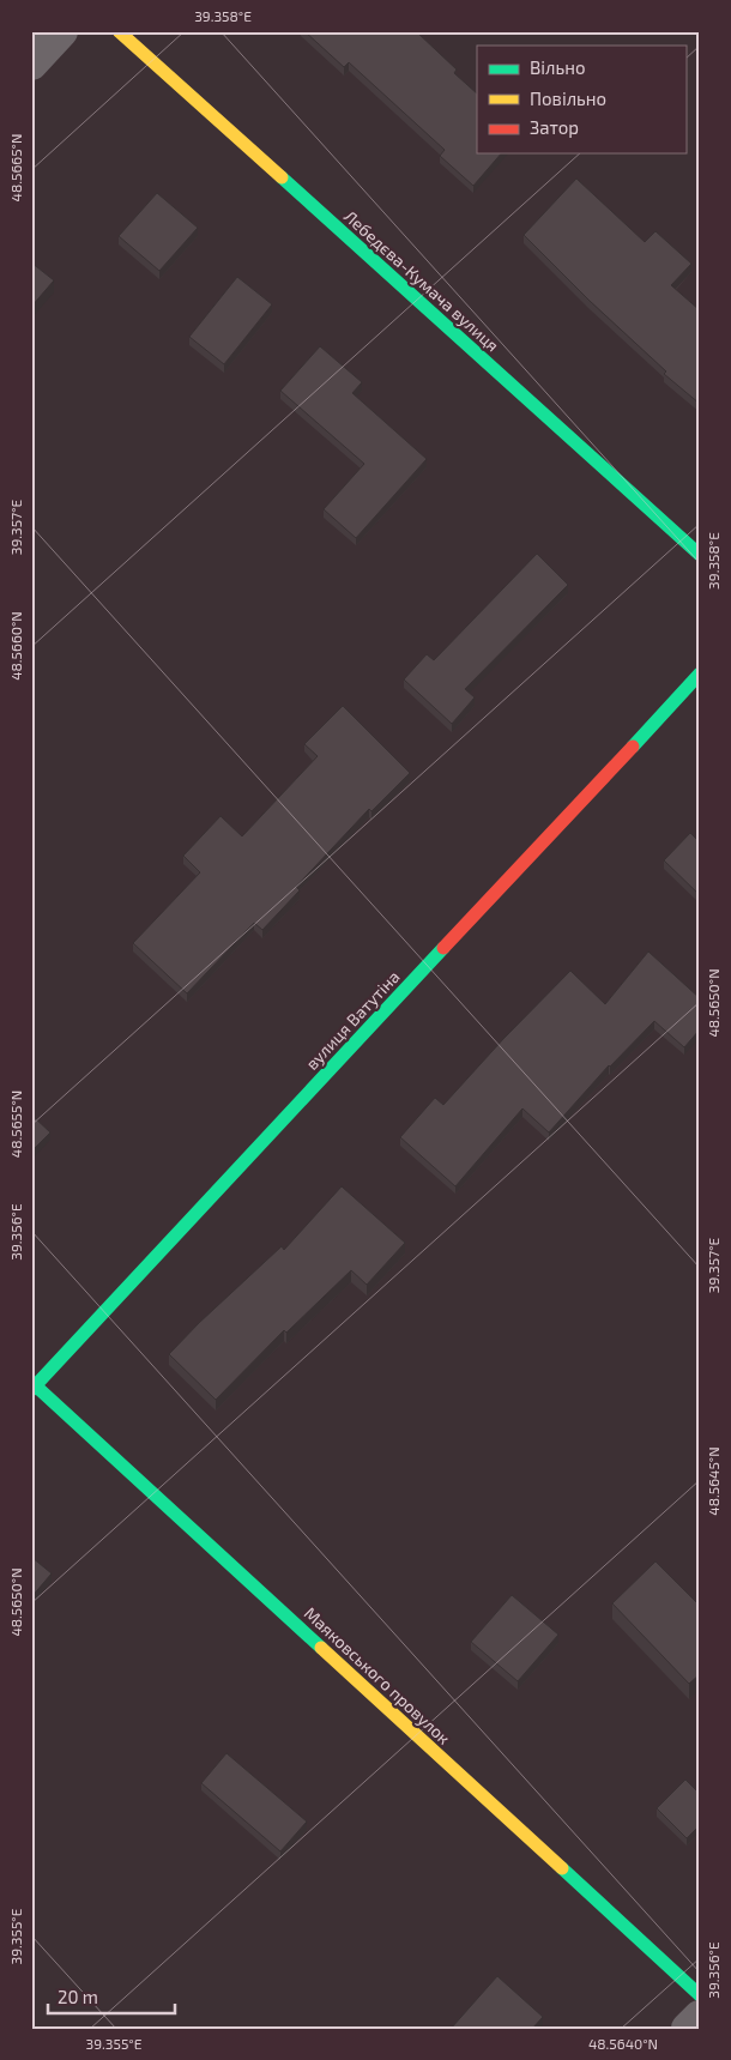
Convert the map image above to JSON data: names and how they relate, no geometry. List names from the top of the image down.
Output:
{
  "streets": {
    "street": ["Лебедєва-Кумача вулиця", "вулиця Ватутіна", "Маяковського провулок"]
  },
  "crossings": [
    ["вулиця Ватутіна", "Маяковського провулок"]
  ],
  "legend": ["Вільно", "Повільно", "Затор"],
  "scale_bar": "20 m",
  "coordinates": [
    "39.358°E",
    "48.5665°N",
    "39.357°E",
    "48.5660°N",
    "48.5650°N",
    "48.5655°N",
    "39.356°E",
    "48.5645°N",
    "39.355°E",
    "48.5640°N"
  ]
}
